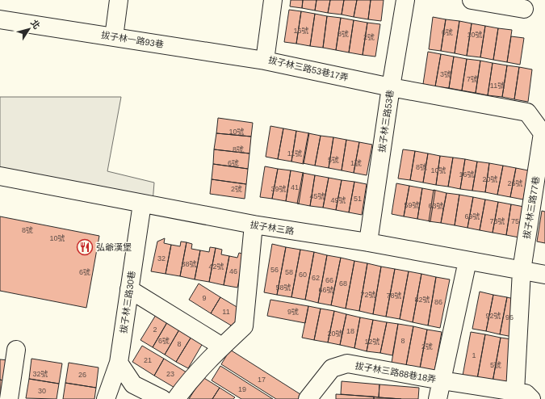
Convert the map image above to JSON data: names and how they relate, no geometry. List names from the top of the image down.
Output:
{
  "streets": {
    "street": [
      "拔子林一路93巷",
      "拔子林三路53巷17弄",
      "拔子林三路53巷",
      "拔子林三路77巷",
      "拔子林三路",
      "拔子林三路30巷",
      "拔子林三路88巷18弄"
    ]
  },
  "crossings": [
    ["拔子林一路93巷", "拔子林三路53巷17弄"],
    ["拔子林三路53巷17弄", "拔子林三路53巷"],
    ["拔子林三路53巷17弄", "拔子林三路77巷"],
    ["拔子林三路53巷", "拔子林三路"],
    ["拔子林三路77巷", "拔子林三路"],
    ["拔子林三路77巷", "拔子林三路88巷18弄"],
    ["拔子林三路", "拔子林三路30巷"]
  ],
  "places": {
    "restaurant": ["弘爺漢堡"]
  },
  "house_numbers": [
    "16號",
    "6號",
    "8號",
    "10號",
    "2號",
    "3號",
    "7號",
    "11號",
    "10號",
    "8號",
    "11號",
    "5號",
    "6號",
    "1號",
    "8號",
    "10號",
    "16號",
    "20號",
    "26號",
    "41",
    "2號",
    "39號",
    "45號",
    "51",
    "49號",
    "59號",
    "63號",
    "69號",
    "73號",
    "75",
    "8號",
    "10號",
    "32",
    "38號",
    "42號",
    "56",
    "46",
    "6號",
    "58",
    "60",
    "62",
    "66",
    "68",
    "58號",
    "66號",
    "72號",
    "78號",
    "9",
    "82號",
    "86",
    "11",
    "9號",
    "92號",
    "96",
    "2",
    "18",
    "20號",
    "6號",
    "8",
    "12號",
    "8",
    "2號",
    "1",
    "21",
    "5號",
    "32號",
    "23",
    "26",
    "17",
    "19",
    "30"
  ],
  "north": "top right"
}
